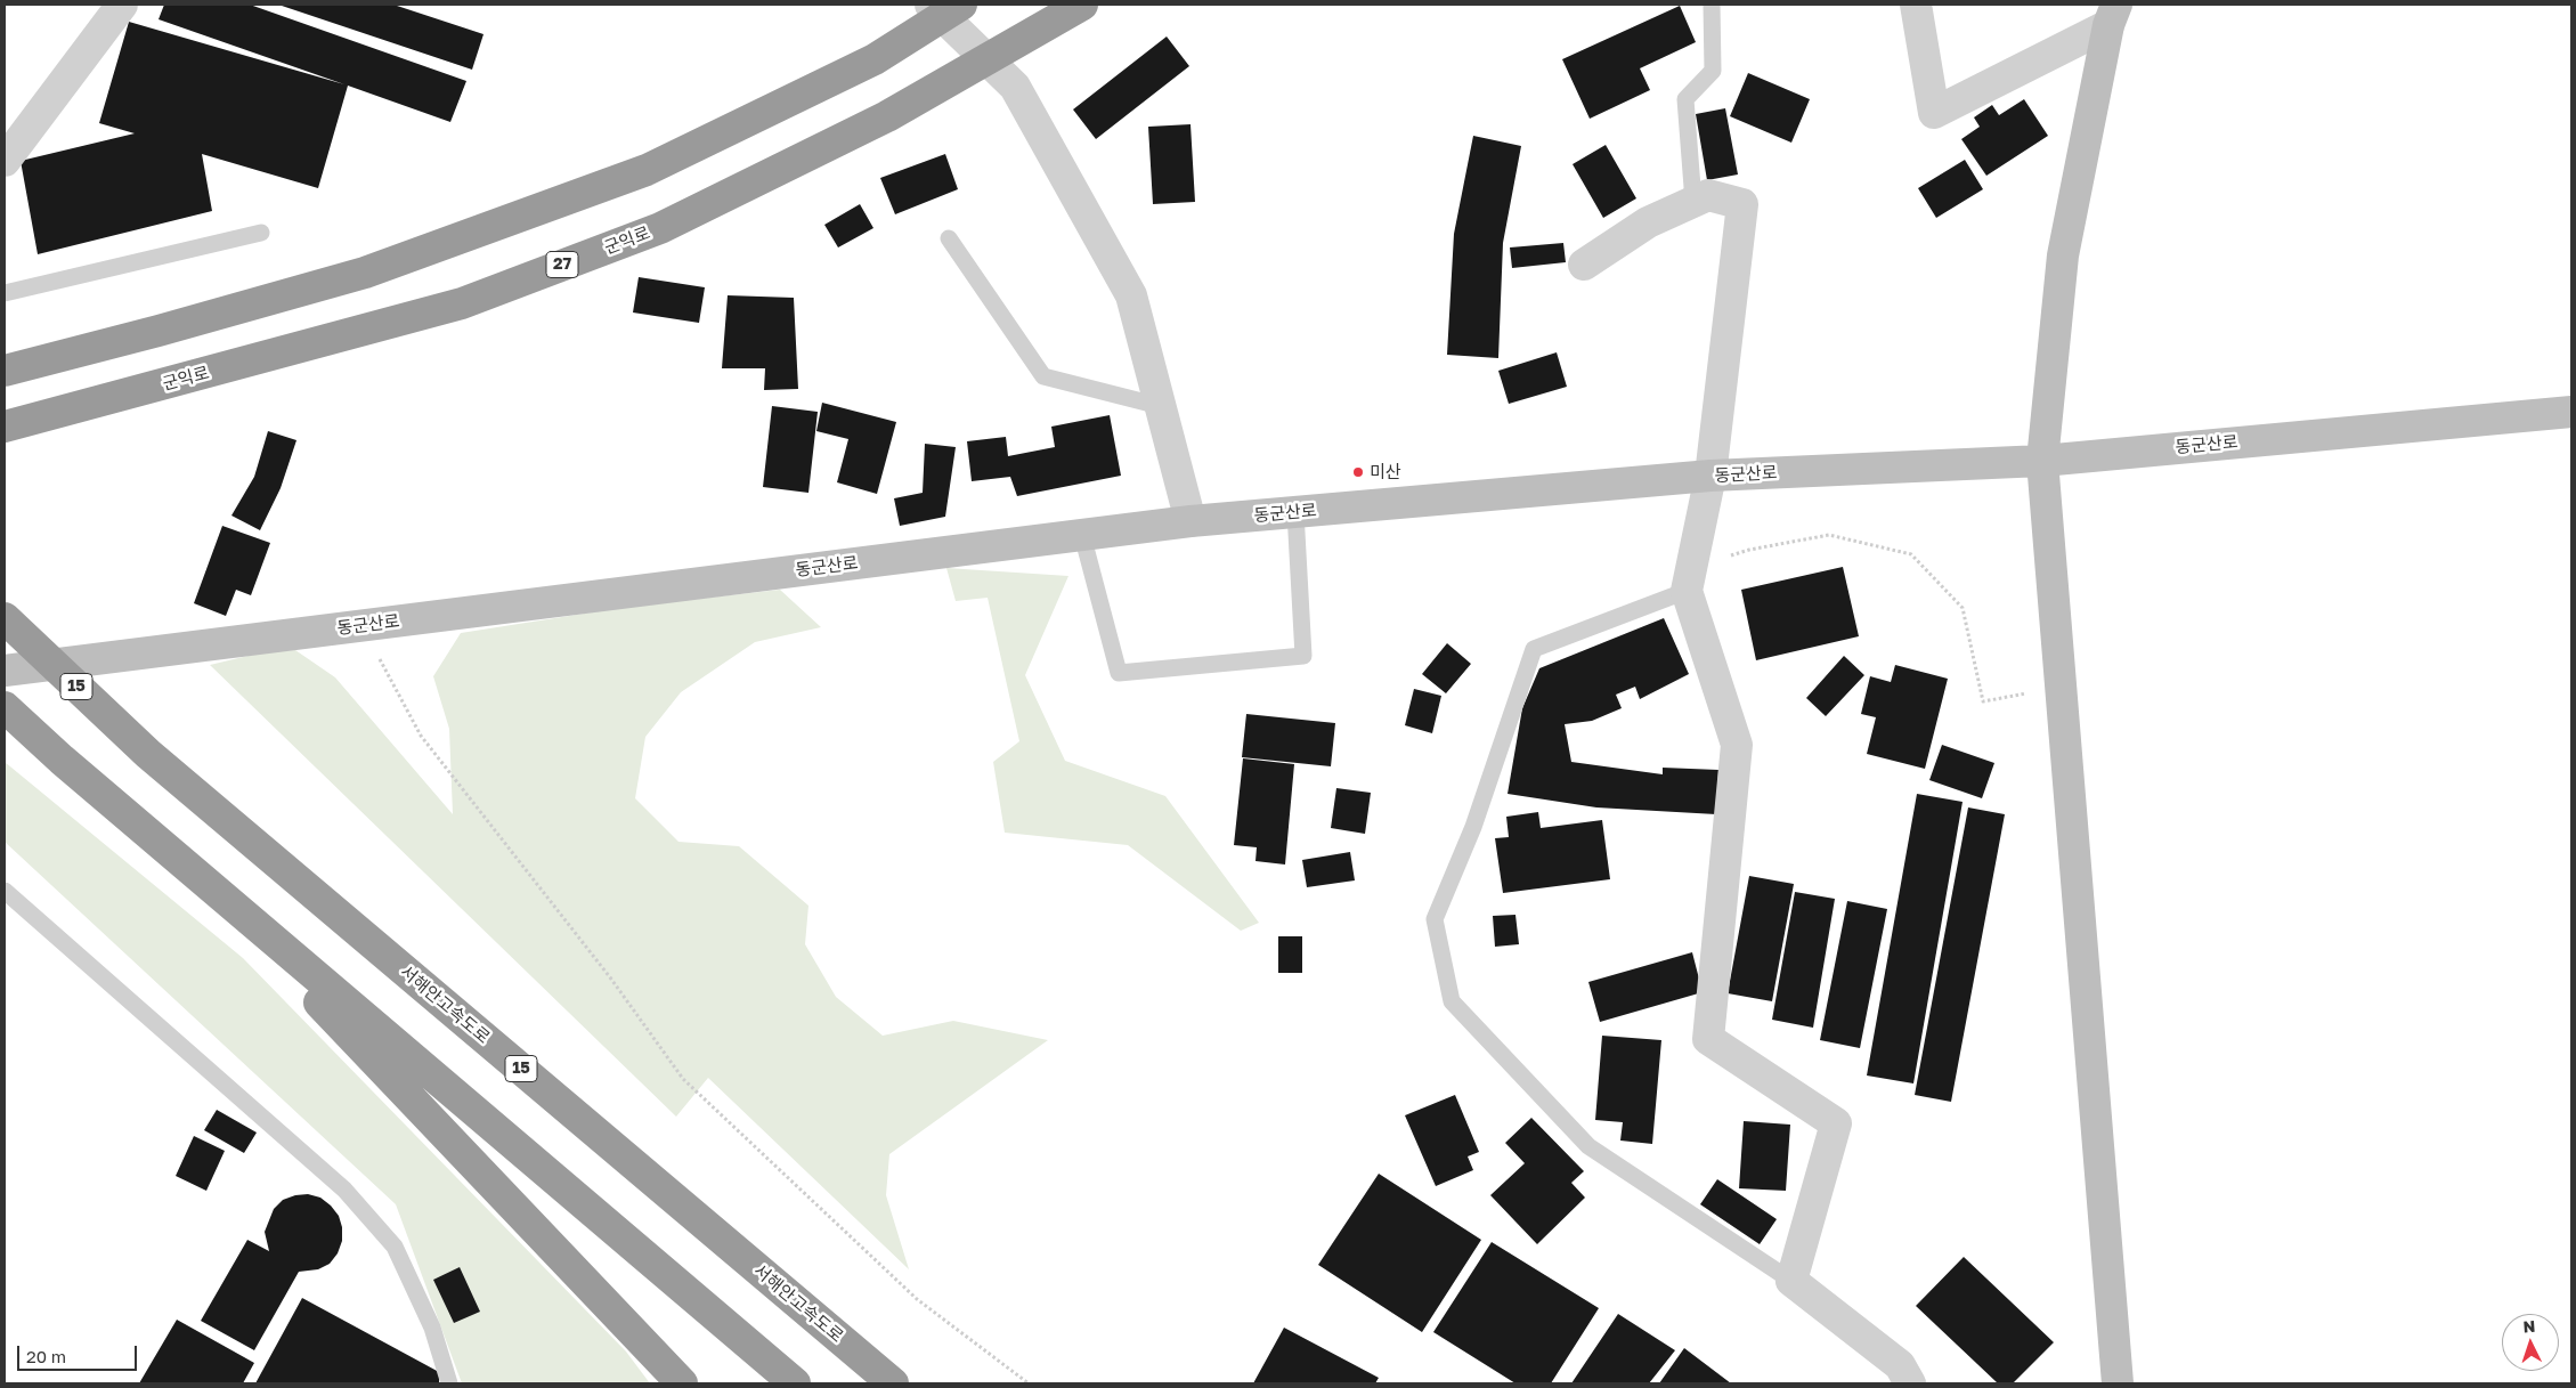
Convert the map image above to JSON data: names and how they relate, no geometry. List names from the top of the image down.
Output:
{
  "streets": {
    "highway": [
      "군익로",
      "27",
      "15",
      "서해안고속도로"
    ],
    "street": ["동군산로"]
  },
  "places": ["미산"],
  "scale_bar": "20 m",
  "north": "top"
}
